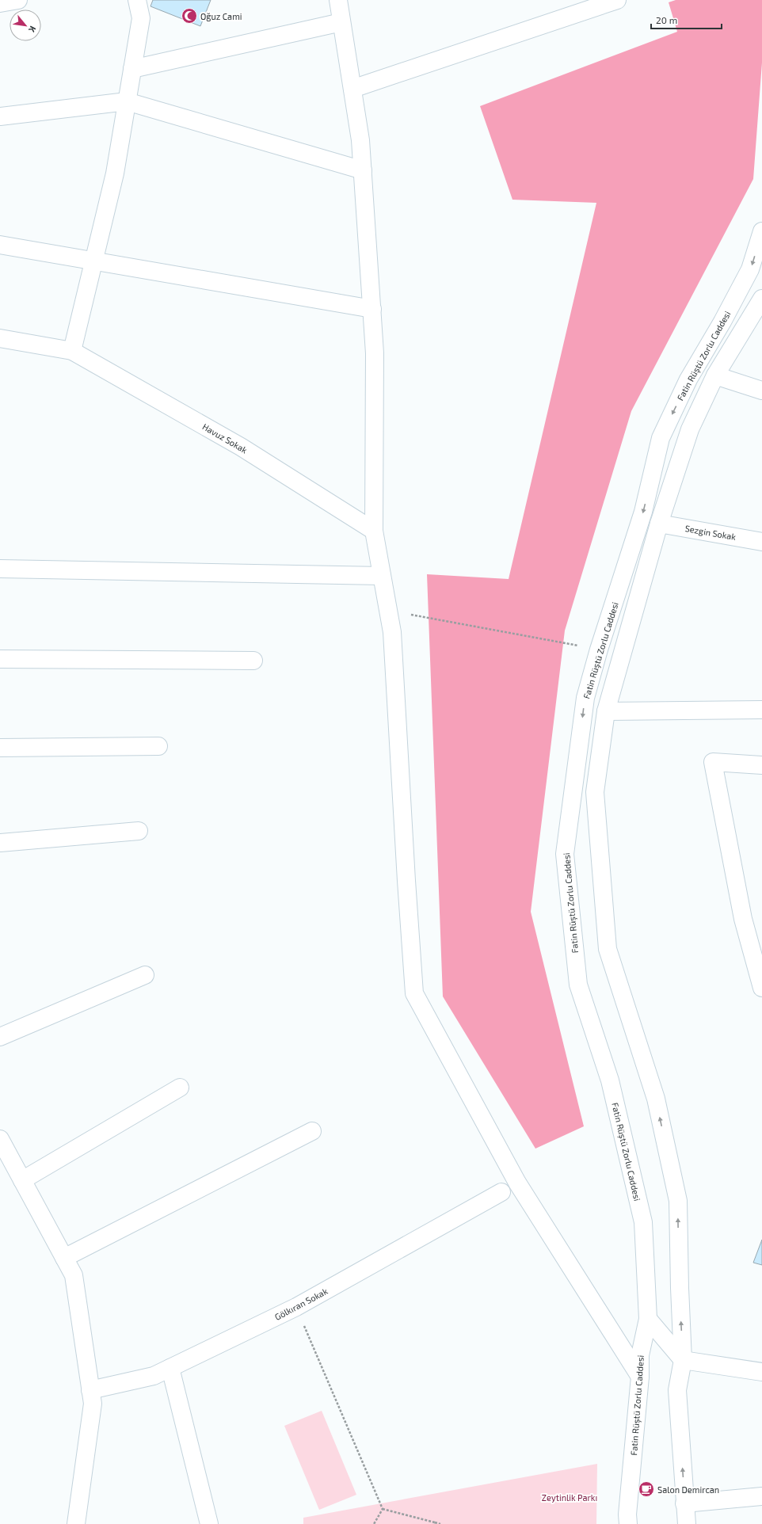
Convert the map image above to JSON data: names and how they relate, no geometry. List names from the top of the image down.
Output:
{
  "streets": {
    "street": [
      "Fatin Rüştü Zorlu Caddesi",
      "Havuz Sokak",
      "Sezgin Sokak",
      "Gölkıran Sokak"
    ]
  },
  "parks": ["Zeytinlik Parkı"],
  "places": {
    "mosque": ["Oğuz Cami"],
    "cafe": ["Salon Demircan"]
  },
  "scale_bar": "20 m",
  "north": "bottom right"
}
